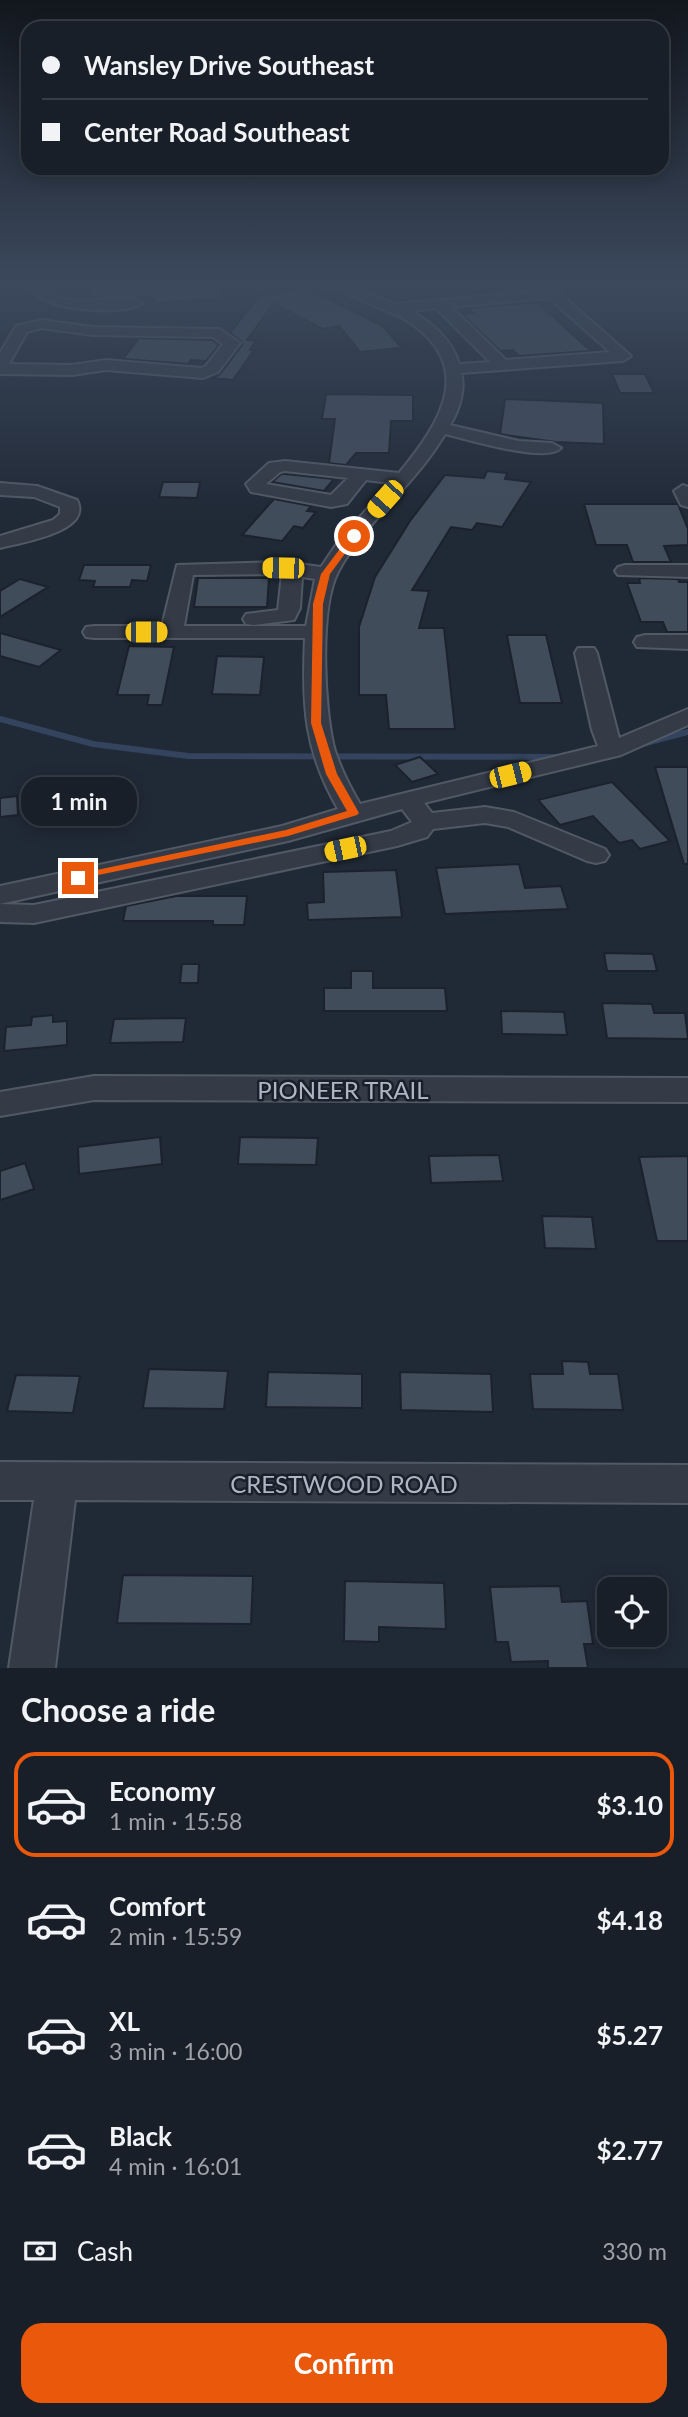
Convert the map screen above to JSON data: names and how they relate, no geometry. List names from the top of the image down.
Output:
{
  "streets": {
    "street": ["PIONEER TRAIL", "CRESTWOOD ROAD"]
  },
  "page": {
    "banner": ["Wansley Drive Southeast", "Center Road Southeast"],
    "bubble": "1 min",
    "heading": "Choose a ride",
    "list": [
      {
        "name": "Economy",
        "note": "1 min · 15:58",
        "value": "$3.10"
      },
      {
        "name": "Comfort",
        "note": "2 min · 15:59",
        "value": "$4.18"
      },
      {
        "name": "XL",
        "note": "3 min · 16:00",
        "value": "$5.27"
      },
      {
        "name": "Black",
        "note": "4 min · 16:01",
        "value": "$2.77"
      }
    ],
    "pay": ["Cash", "330 m"],
    "buttons": "Confirm"
  }
}
